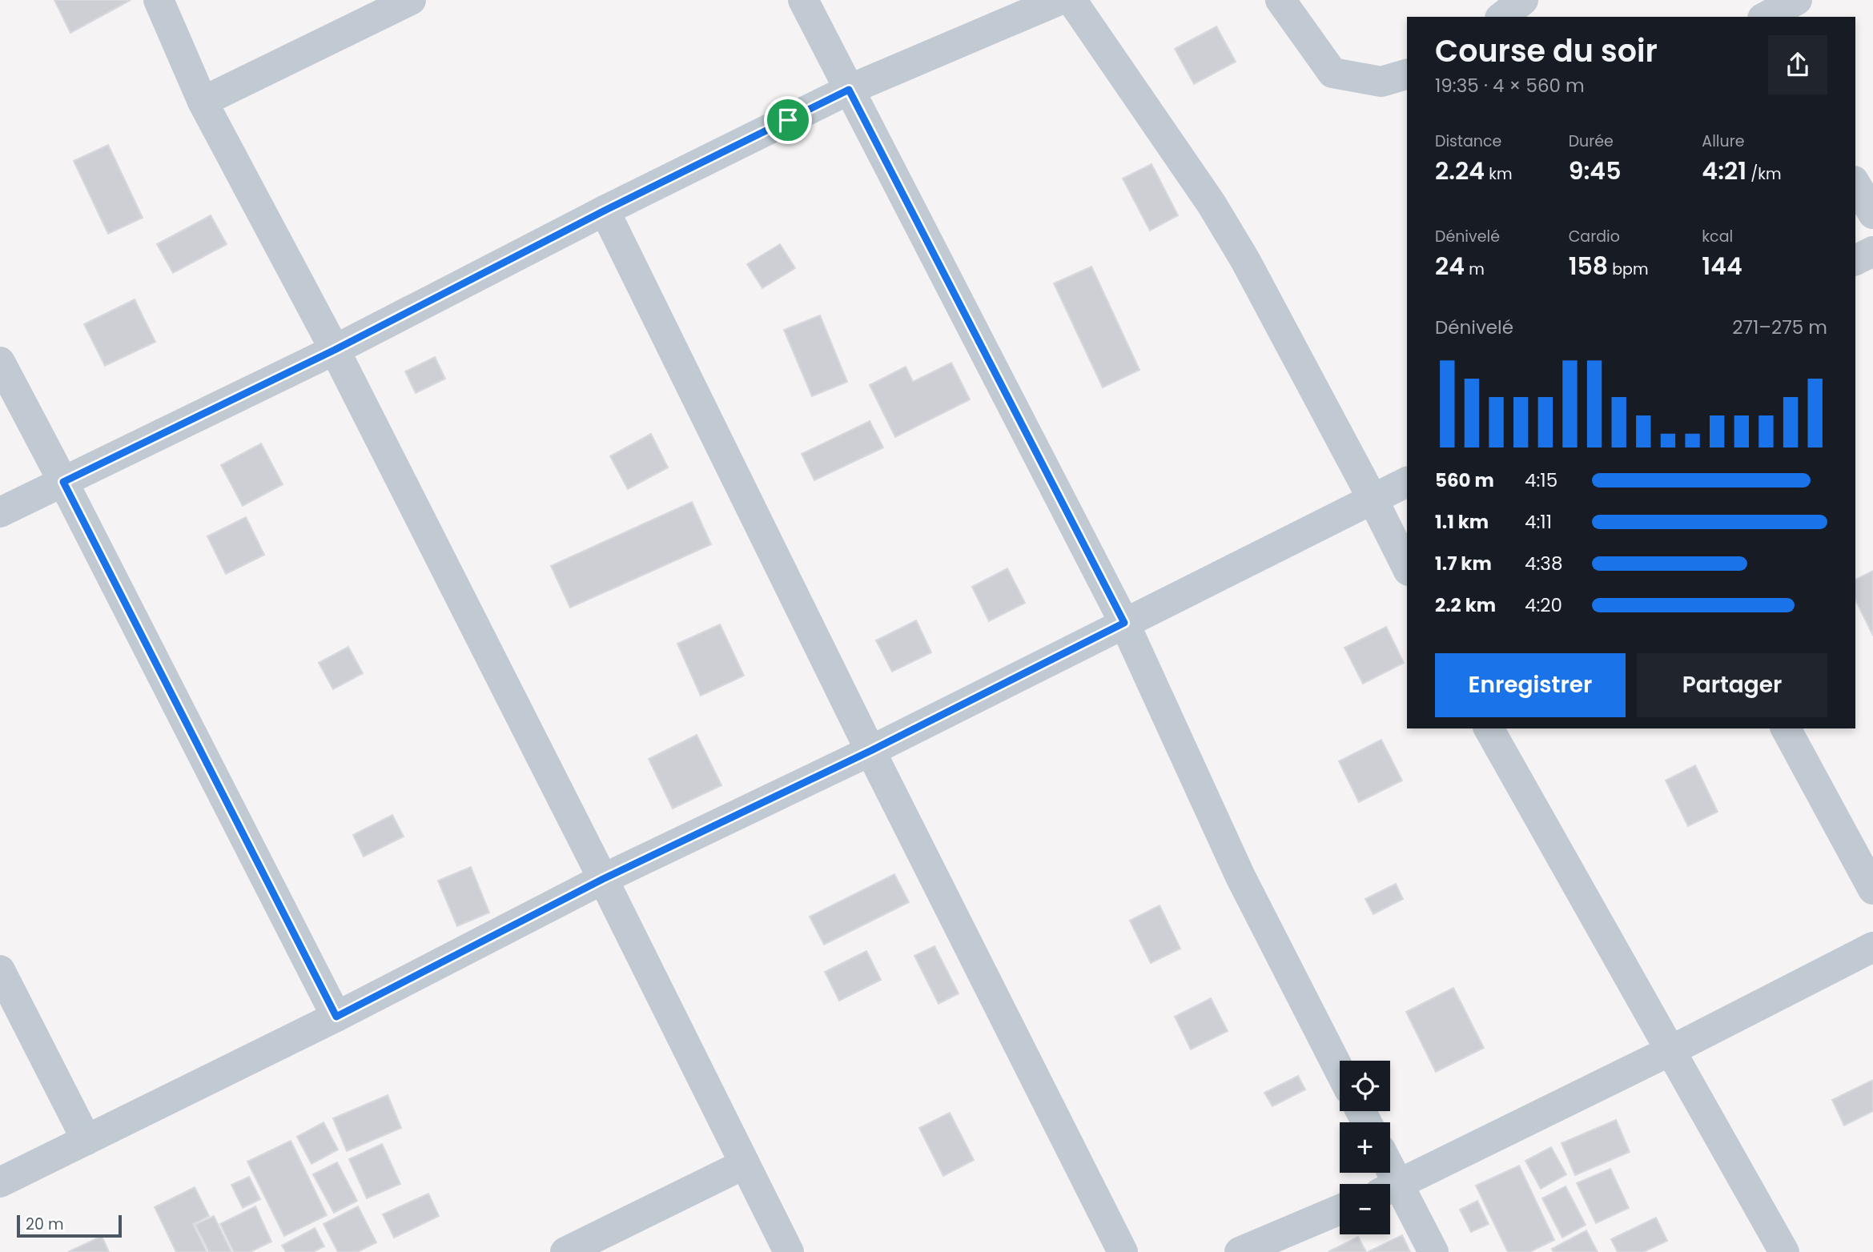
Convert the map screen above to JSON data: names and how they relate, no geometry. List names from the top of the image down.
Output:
{
  "scale_bar": "20 m",
  "page": {
    "heading": ["Course du soir", "19:35 · 4 × 560 m"],
    "stats": [
      ["Distance", "2.24 km"],
      ["Durée", "9:45"],
      ["Allure", "4:21 /km"],
      ["Dénivelé", "24 m"],
      ["Cardio", "158 bpm"],
      ["kcal", "144"]
    ],
    "chart": ["Dénivelé", "271–275 m"],
    "list": [
      {
        "name": "560 m",
        "note": "4:15"
      },
      {
        "name": "1.1 km",
        "note": "4:11"
      },
      {
        "name": "1.7 km",
        "note": "4:38"
      },
      {
        "name": "2.2 km",
        "note": "4:20"
      }
    ],
    "buttons": ["Enregistrer", "Partager"],
    "map_buttons": ["+", "−"],
    "scale": "20 m"
  }
}
